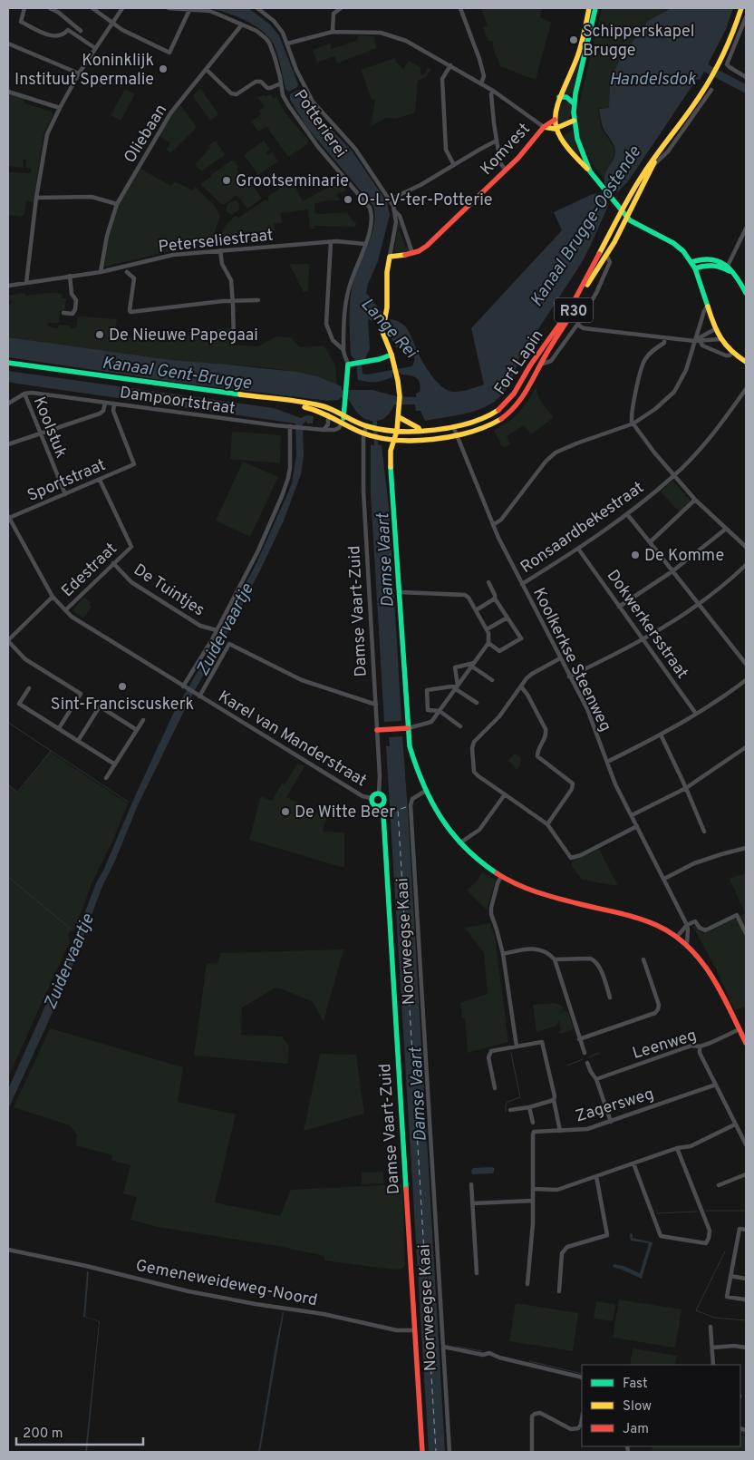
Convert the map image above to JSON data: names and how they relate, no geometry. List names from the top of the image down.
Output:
{
  "streets": {
    "main road": [
      "Potterierei",
      "Komvest",
      "R30",
      "Fort Lapin",
      "Damse Vaart-Zuid"
    ],
    "street": [
      "Oliebaan",
      "Peterseliestraat",
      "Dampoortstraat",
      "Koolstuk",
      "Sportstraat",
      "Ronsaardbekestraat",
      "Edestraat",
      "De Tuintjes",
      "Dokwerkersstraat",
      "Koolkerkse Steenweg",
      "Karel van Manderstraat",
      "Noorweegse Kaai",
      "Leenweg",
      "Zagersweg",
      "Gemeneweideweg-Noord"
    ]
  },
  "crossings": [
    ["Potterierei", "Oliebaan"],
    ["Potterierei", "Peterseliestraat"],
    ["Potterierei", "R30"],
    ["Potterierei", "Dampoortstraat"],
    ["Oliebaan", "Peterseliestraat"],
    ["Komvest", "R30"],
    ["Komvest", "Fort Lapin"],
    ["R30", "Fort Lapin"],
    ["R30", "Dampoortstraat"],
    ["R30", "Damse Vaart-Zuid"],
    ["Fort Lapin", "Koolkerkse Steenweg"],
    ["Dampoortstraat", "Koolstuk"],
    ["Dampoortstraat", "Sportstraat"],
    ["Koolstuk", "Sportstraat"],
    ["Sportstraat", "Edestraat"],
    ["Sportstraat", "Karel van Manderstraat"],
    ["Ronsaardbekestraat", "Dokwerkersstraat"],
    ["Ronsaardbekestraat", "Koolkerkse Steenweg"],
    ["Edestraat", "De Tuintjes"],
    ["Edestraat", "Karel van Manderstraat"],
    ["Damse Vaart-Zuid", "Karel van Manderstraat"],
    ["Damse Vaart-Zuid", "Gemeneweideweg-Noord"]
  ],
  "water": [
    "Handelsdok",
    "Kanaal Brugge-Oostende",
    "Lange Rei",
    "Kanaal Gent-Brugge",
    "Damse Vaart",
    "Zuidervaartje"
  ],
  "places": [
    "Schipperskapel Brugge",
    "Koninklijk Instituut Spermalie",
    "Grootseminarie",
    "O-L-V-ter-Potterie",
    "De Nieuwe Papegaai",
    "De Komme",
    "Sint-Franciscuskerk",
    "De Witte Beer"
  ],
  "legend": ["Fast", "Slow", "Jam"],
  "scale_bar": "200 m"
}
